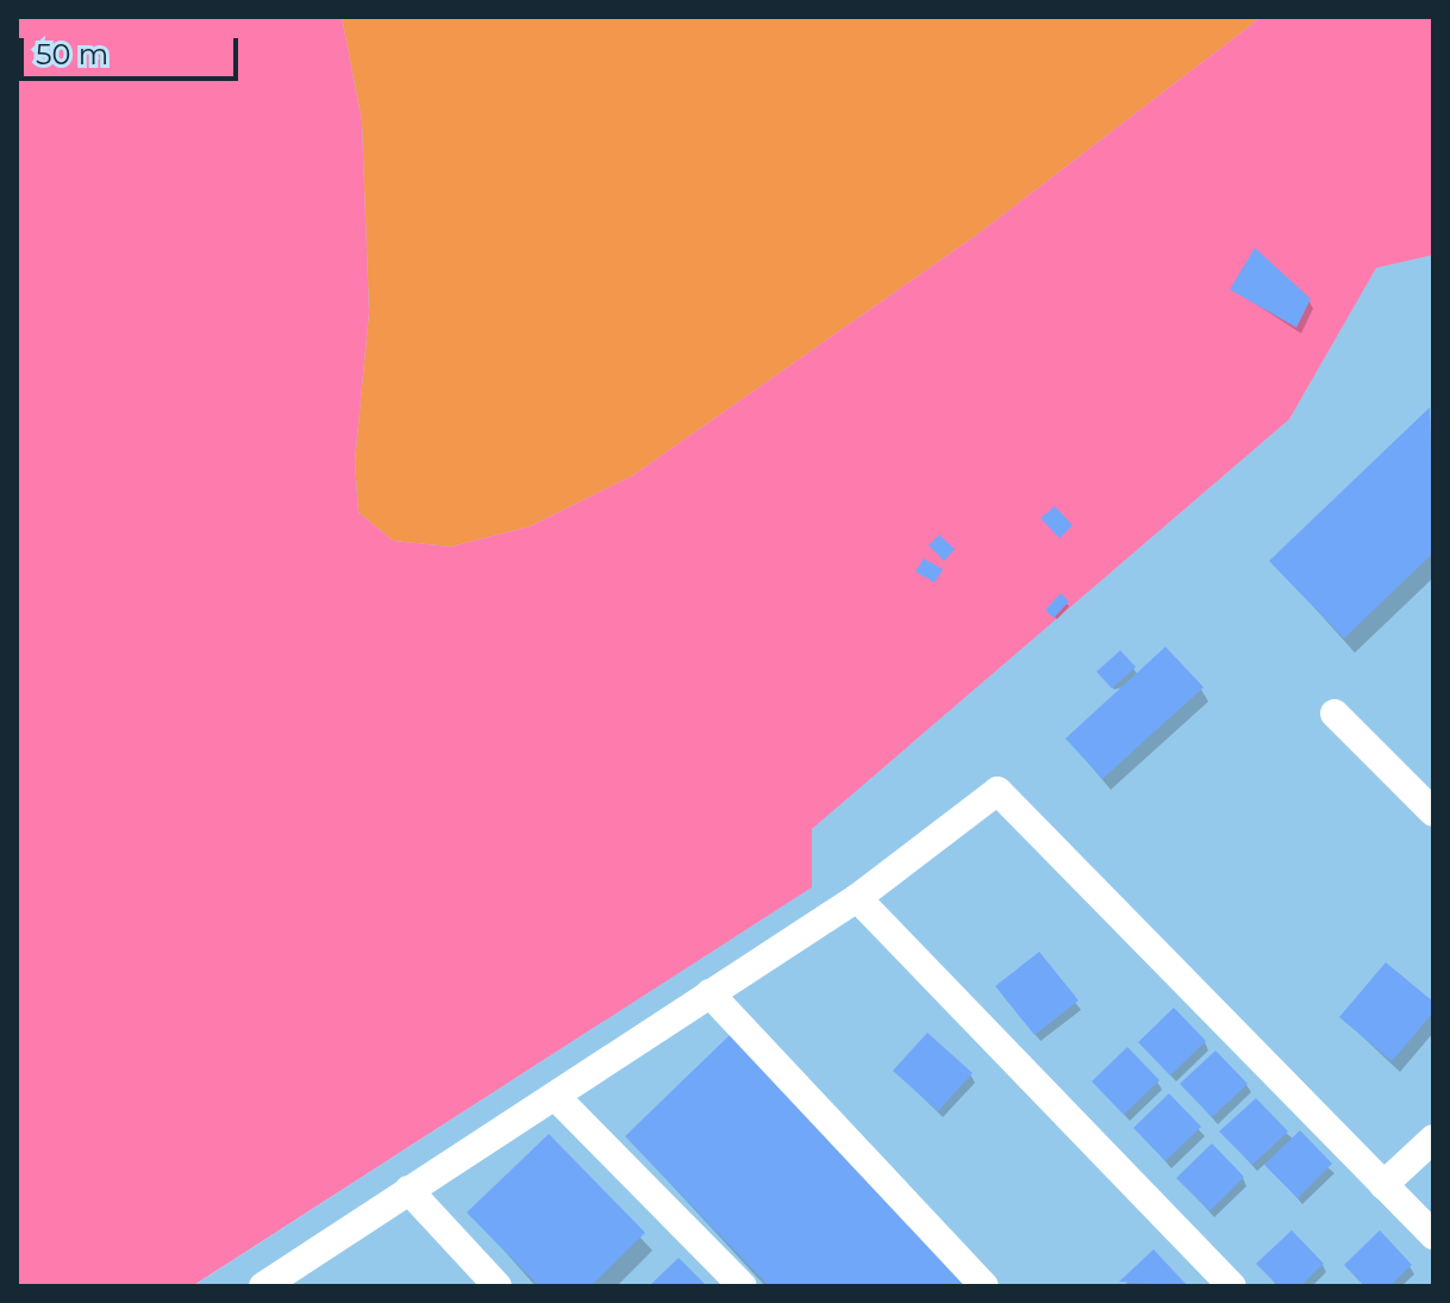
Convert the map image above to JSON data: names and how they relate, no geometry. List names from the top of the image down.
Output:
{
  "scale_bar": "50 m"
}
